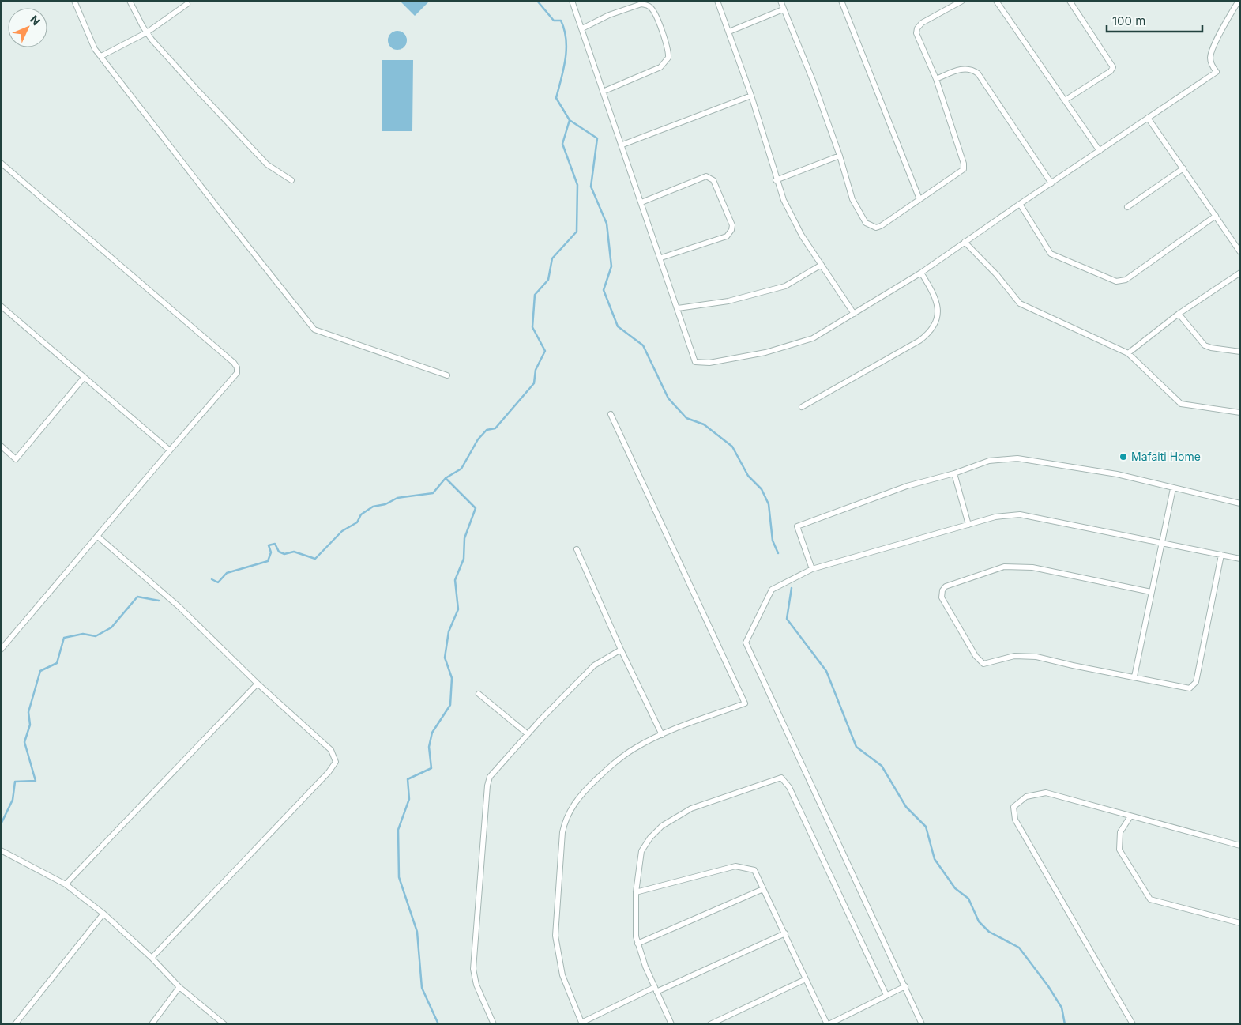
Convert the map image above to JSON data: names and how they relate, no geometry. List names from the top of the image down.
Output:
{
  "places": ["Mafaiti Home"],
  "scale_bar": "100 m",
  "north": "top right"
}
